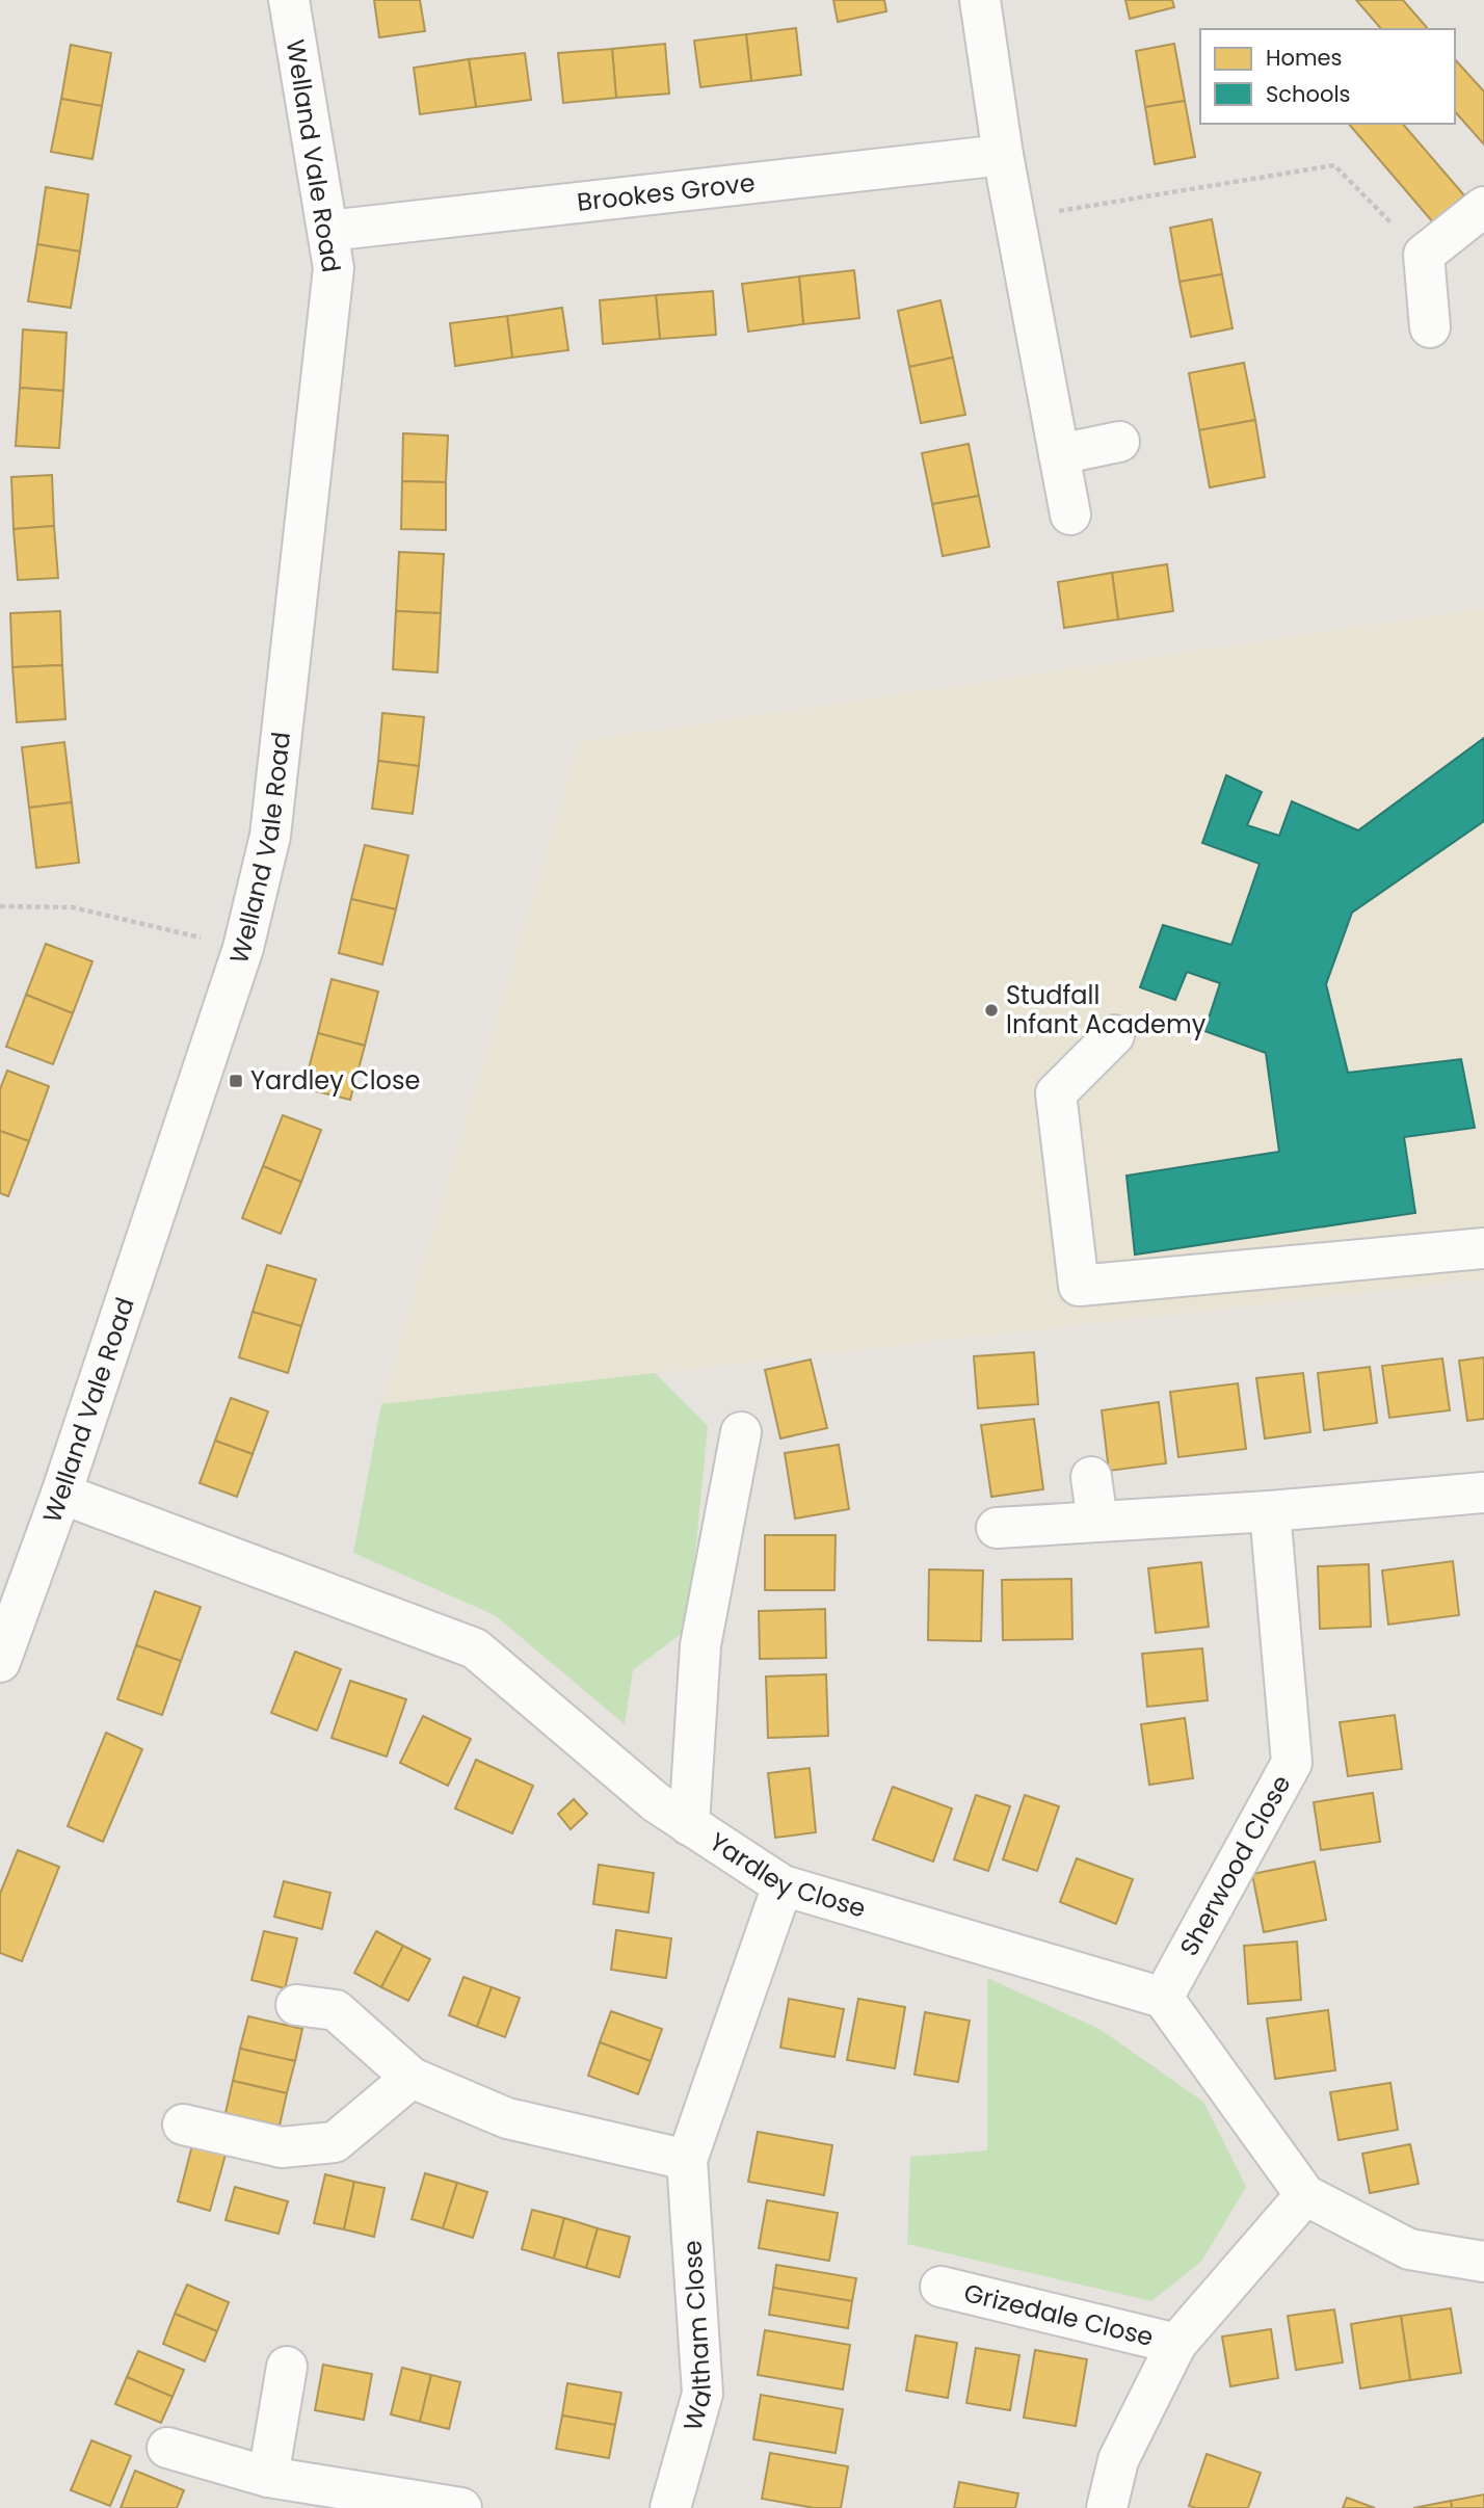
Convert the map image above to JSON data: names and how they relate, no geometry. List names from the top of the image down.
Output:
{
  "streets": {
    "street": [
      "Welland Vale Road",
      "Brookes Grove",
      "Sherwood Close",
      "Yardley Close",
      "Grizedale Close",
      "Waltham Close"
    ]
  },
  "crossings": [
    ["Welland Vale Road", "Brookes Grove"],
    ["Welland Vale Road", "Yardley Close"],
    ["Sherwood Close", "Yardley Close"],
    ["Yardley Close", "Waltham Close"]
  ],
  "places": {
    "other": ["Studfall Infant Academy"],
    "transit": ["Yardley Close"]
  },
  "legend": ["Homes", "Schools"]
}
